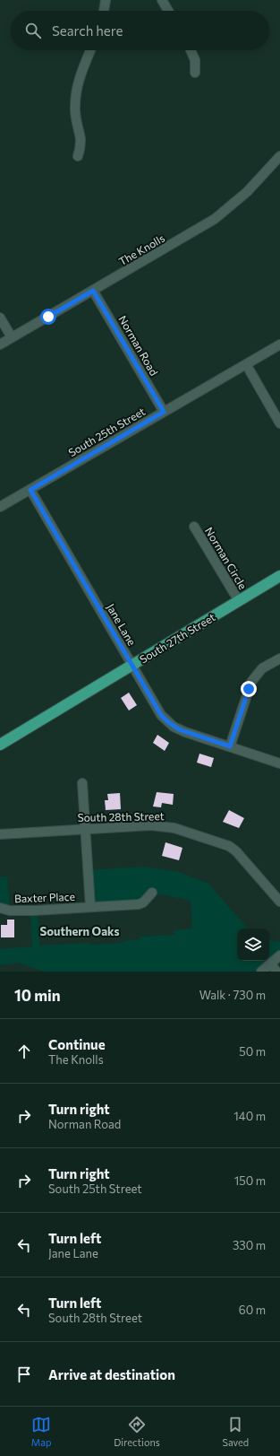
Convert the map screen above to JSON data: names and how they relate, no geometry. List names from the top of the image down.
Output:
{
  "streets": {
    "main road": ["South 27th Street"],
    "street": [
      "The Knolls",
      "Norman Road",
      "South 25th Street",
      "Norman Circle",
      "Jane Lane",
      "South 28th Street",
      "Baxter Place"
    ]
  },
  "crossings": [
    ["The Knolls", "Norman Road"],
    ["Norman Road", "South 25th Street"],
    ["South 25th Street", "Jane Lane"],
    ["Norman Circle", "South 27th Street"],
    ["Jane Lane", "South 27th Street"],
    ["South 28th Street", "Baxter Place"]
  ],
  "districts": ["Southern Oaks"],
  "page": {
    "search": "Search here",
    "heading": ["10 min", "Walk · 730 m"],
    "list": [
      ["Continue", "The Knolls", "50 m"],
      ["Turn right", "Norman Road", "140 m"],
      ["Turn right", "South 25th Street", "150 m"],
      ["Turn left", "Jane Lane", "330 m"],
      ["Turn left", "South 28th Street", "60 m"],
      "Arrive at destination"
    ],
    "nav": ["Map", "Directions", "Saved"]
  }
}
